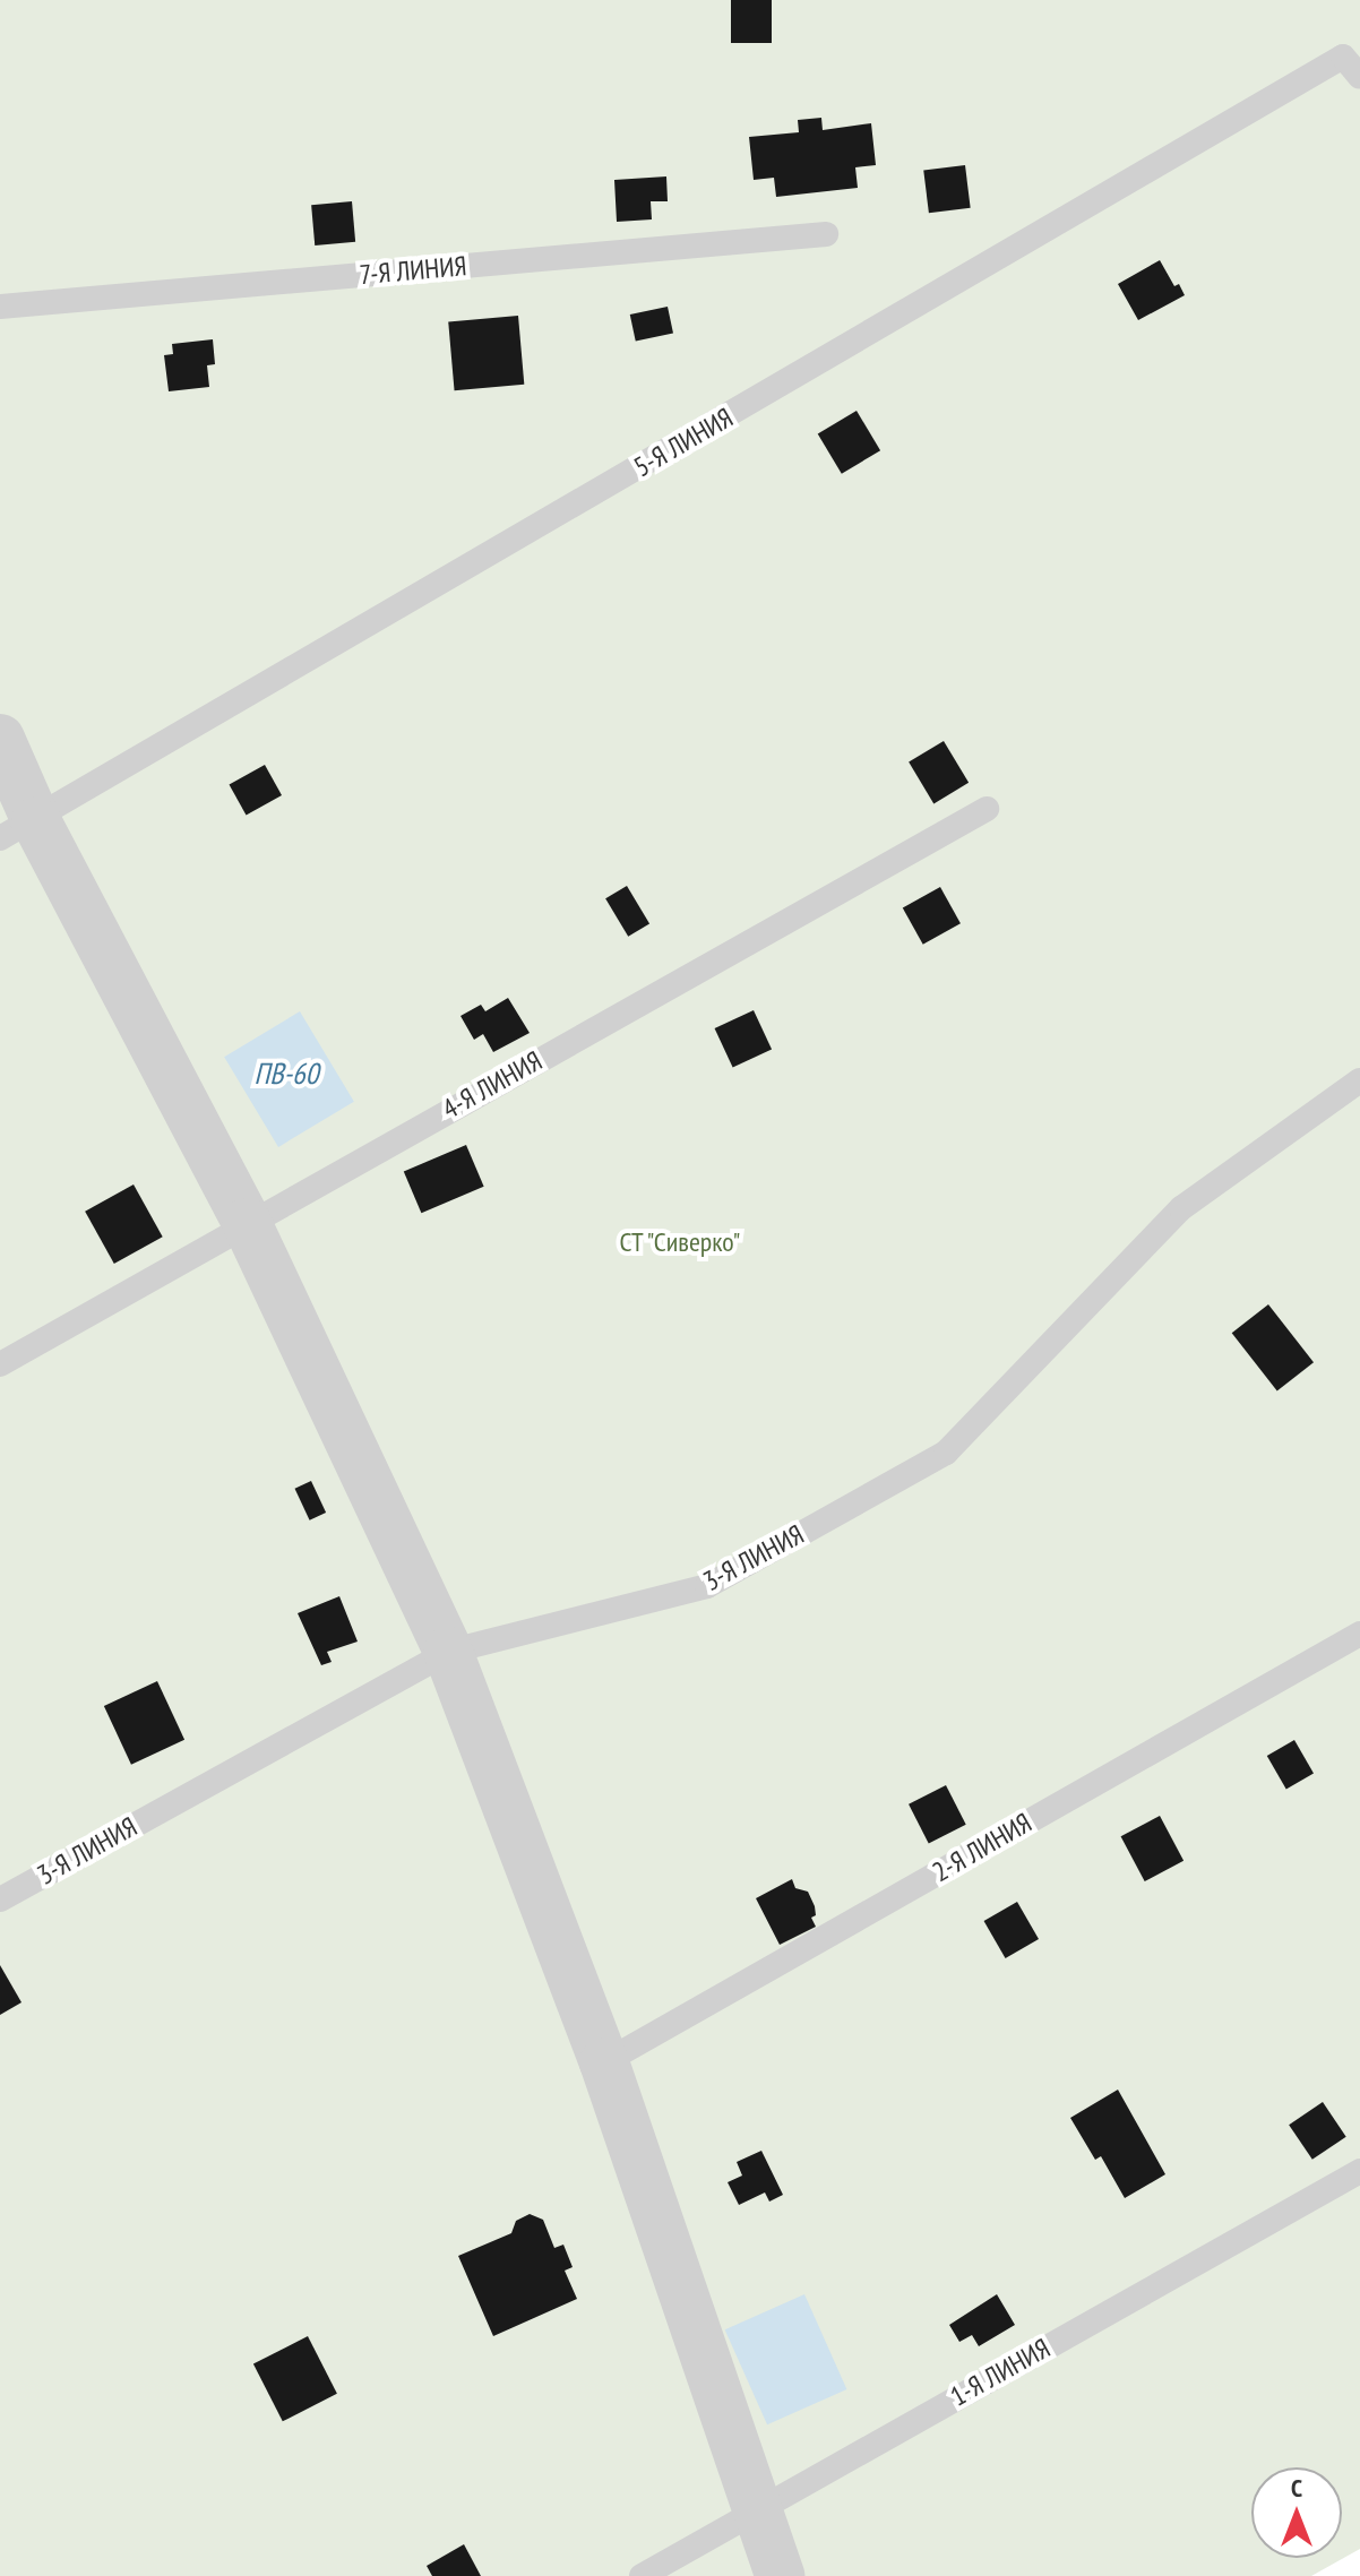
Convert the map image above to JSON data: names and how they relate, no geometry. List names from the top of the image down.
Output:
{
  "streets": {
    "lane": [
      "7-Я ЛИНИЯ",
      "5-Я ЛИНИЯ",
      "4-Я ЛИНИЯ",
      "3-Я ЛИНИЯ",
      "2-Я ЛИНИЯ",
      "1-Я ЛИНИЯ"
    ]
  },
  "water": ["ПВ-60"],
  "parks": ["СТ \"Сиверко\""],
  "north": "top"
}
